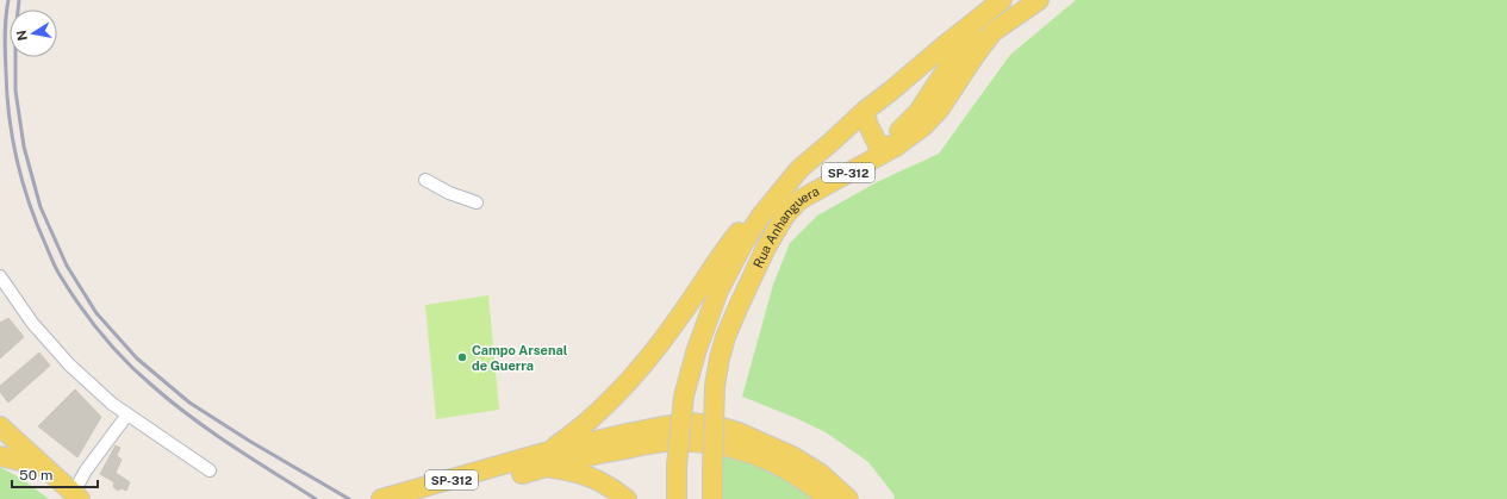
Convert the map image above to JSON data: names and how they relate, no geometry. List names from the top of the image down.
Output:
{
  "streets": {
    "main road": ["SP-312", "Rua Anhanguera"]
  },
  "crossings": [
    ["SP-312", "Rua Anhanguera"]
  ],
  "places": ["Campo Arsenal de Guerra"],
  "scale_bar": "50 m",
  "north": "left"
}
